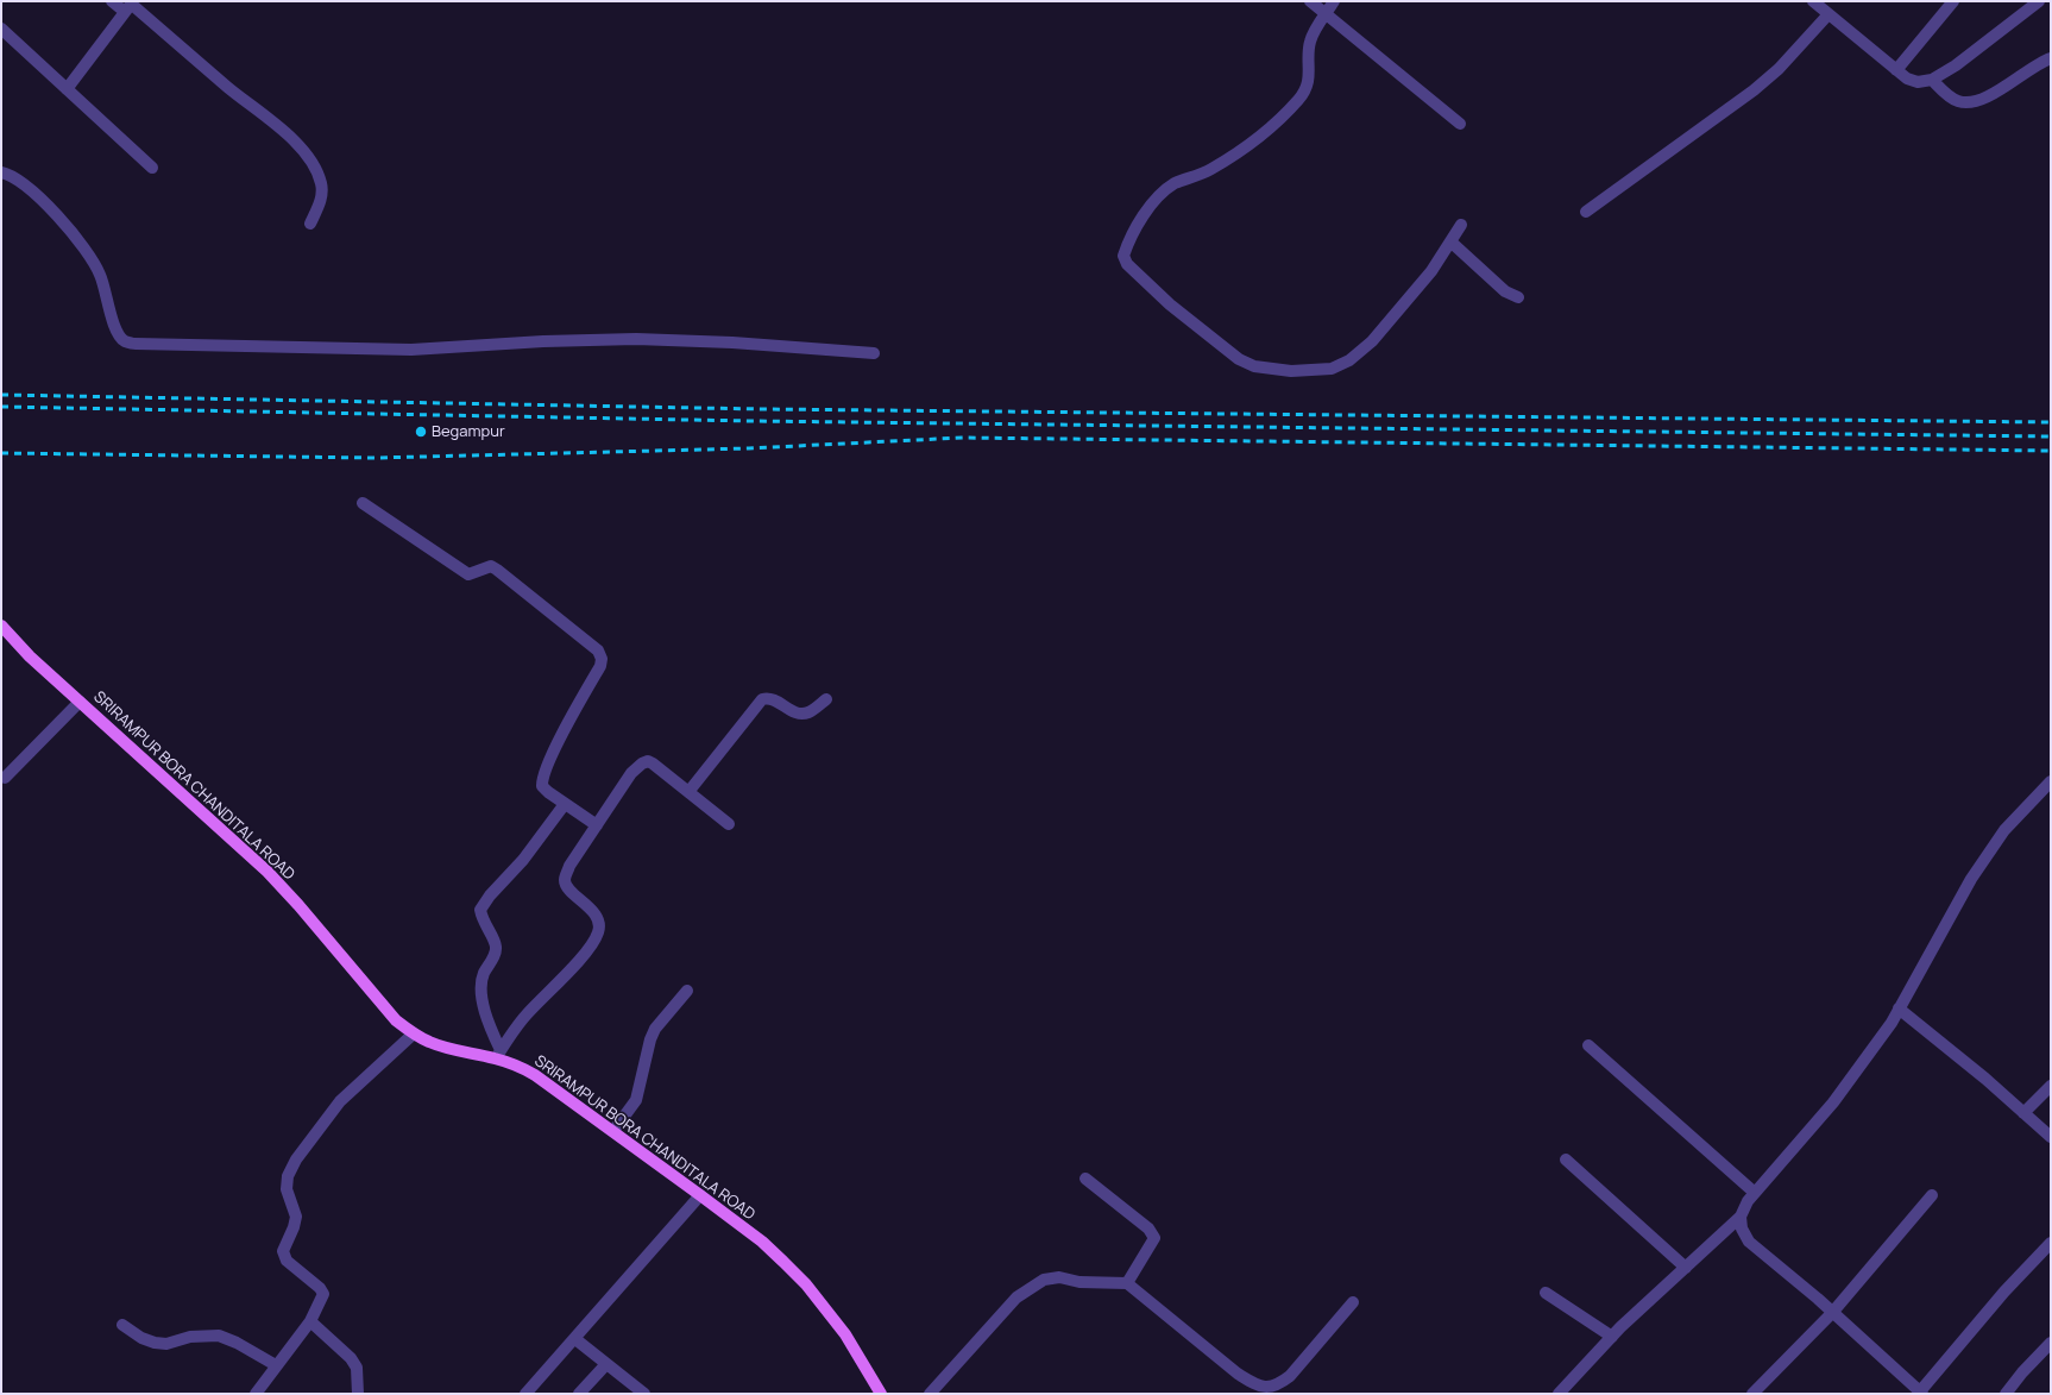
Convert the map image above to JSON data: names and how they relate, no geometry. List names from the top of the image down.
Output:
{
  "streets": {
    "main road": ["SRIRAMPUR BORA CHANDITALA ROAD"]
  },
  "places": ["Begampur"]
}
